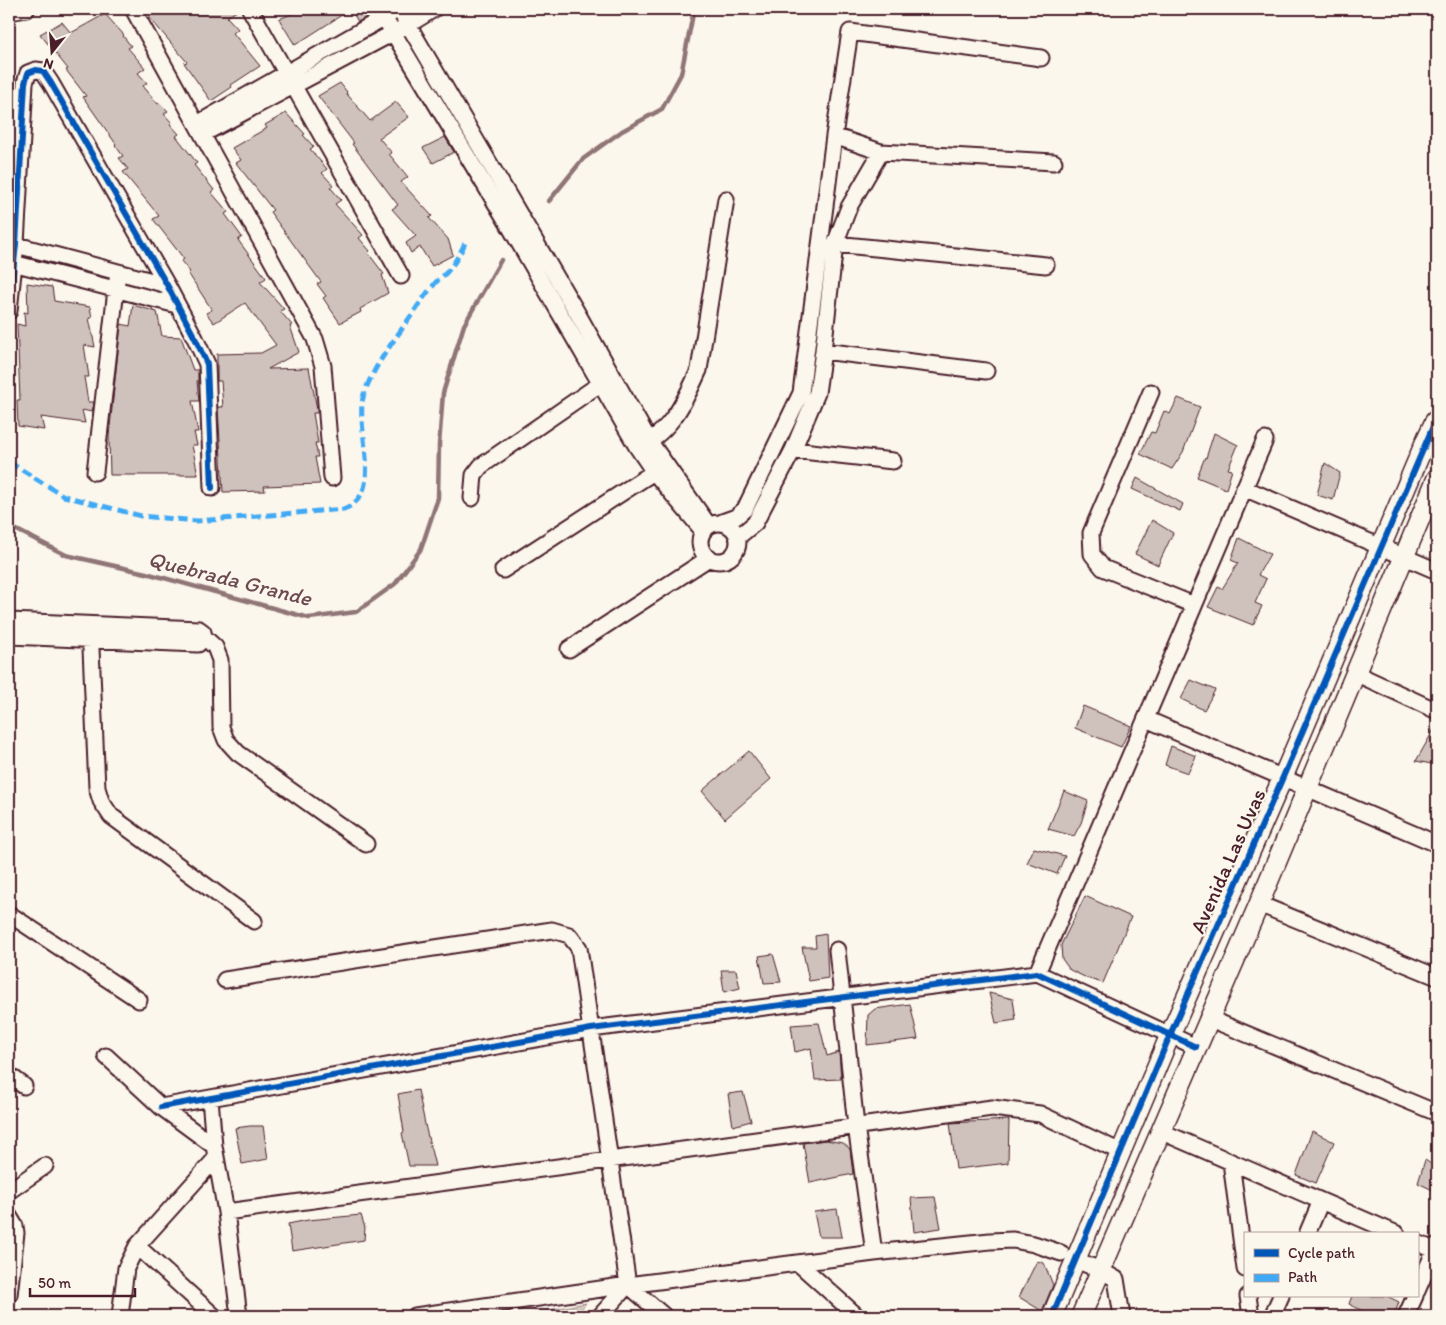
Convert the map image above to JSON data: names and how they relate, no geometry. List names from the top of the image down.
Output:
{
  "streets": {
    "street": ["Avenida Las Uvas"]
  },
  "water": ["Quebrada Grande"],
  "legend": ["Cycle path", "Path"],
  "scale_bar": "50 m",
  "north": "bottom"
}
